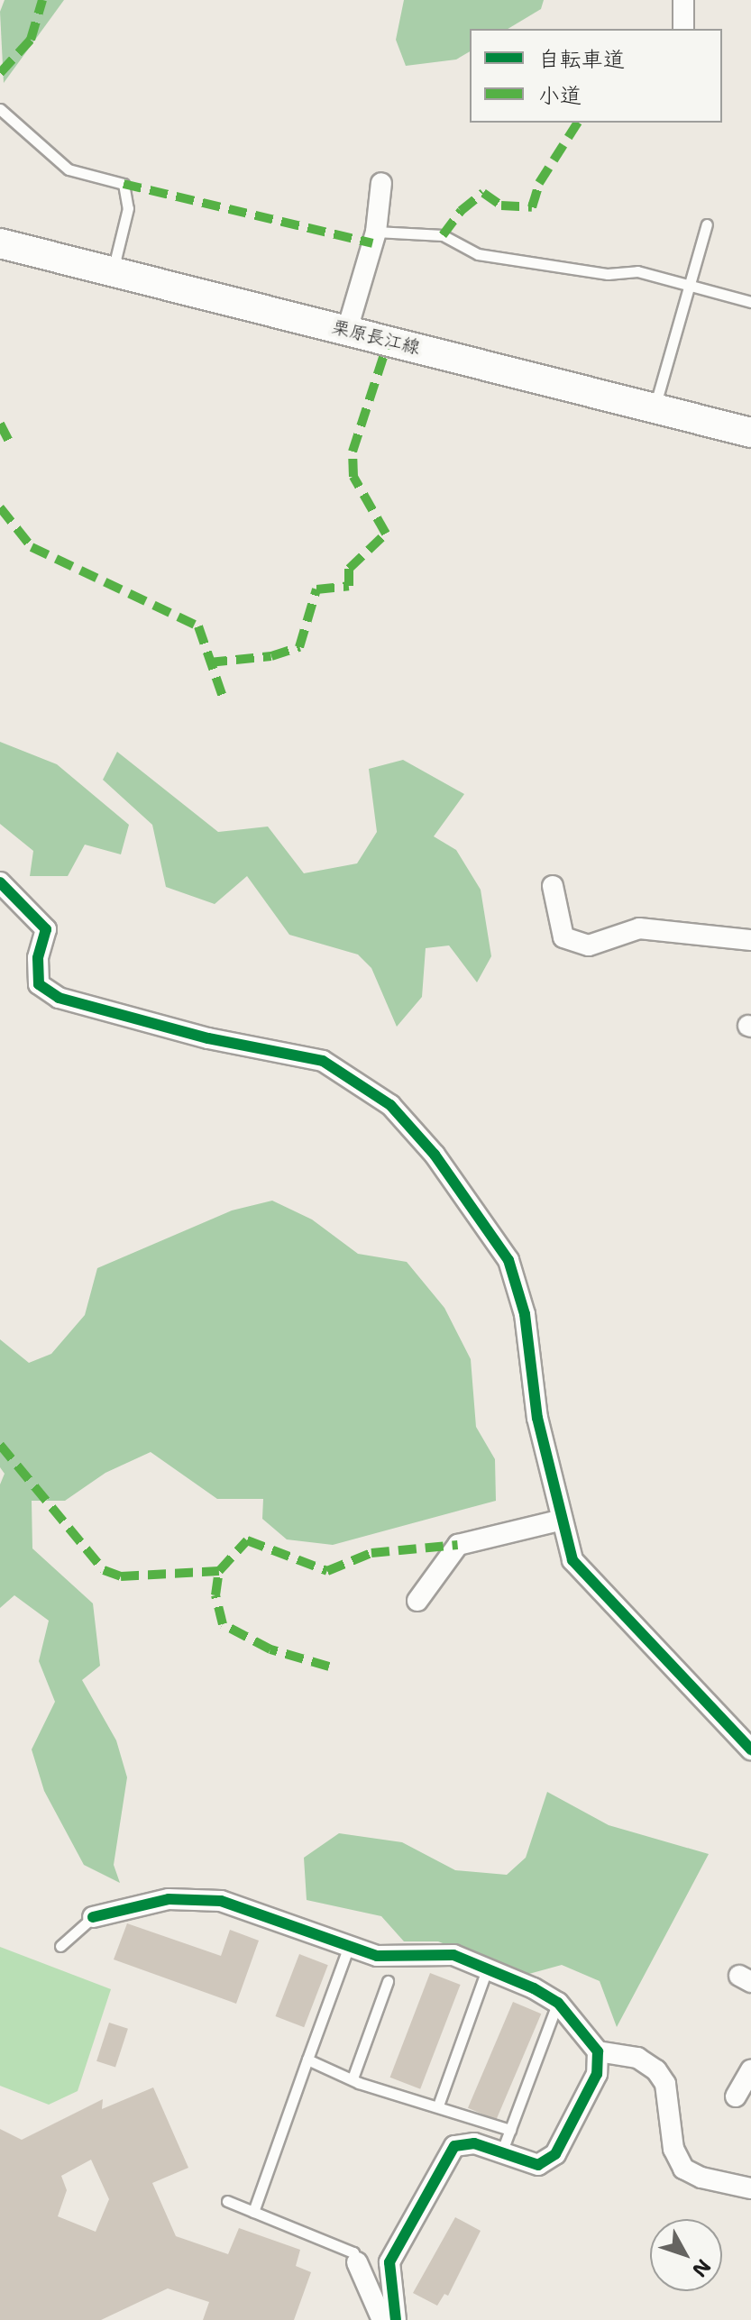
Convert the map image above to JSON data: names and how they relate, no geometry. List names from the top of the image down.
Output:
{
  "streets": {
    "main road": ["栗原長江線"]
  },
  "legend": ["自転車道", "小道"],
  "north": "bottom right"
}
